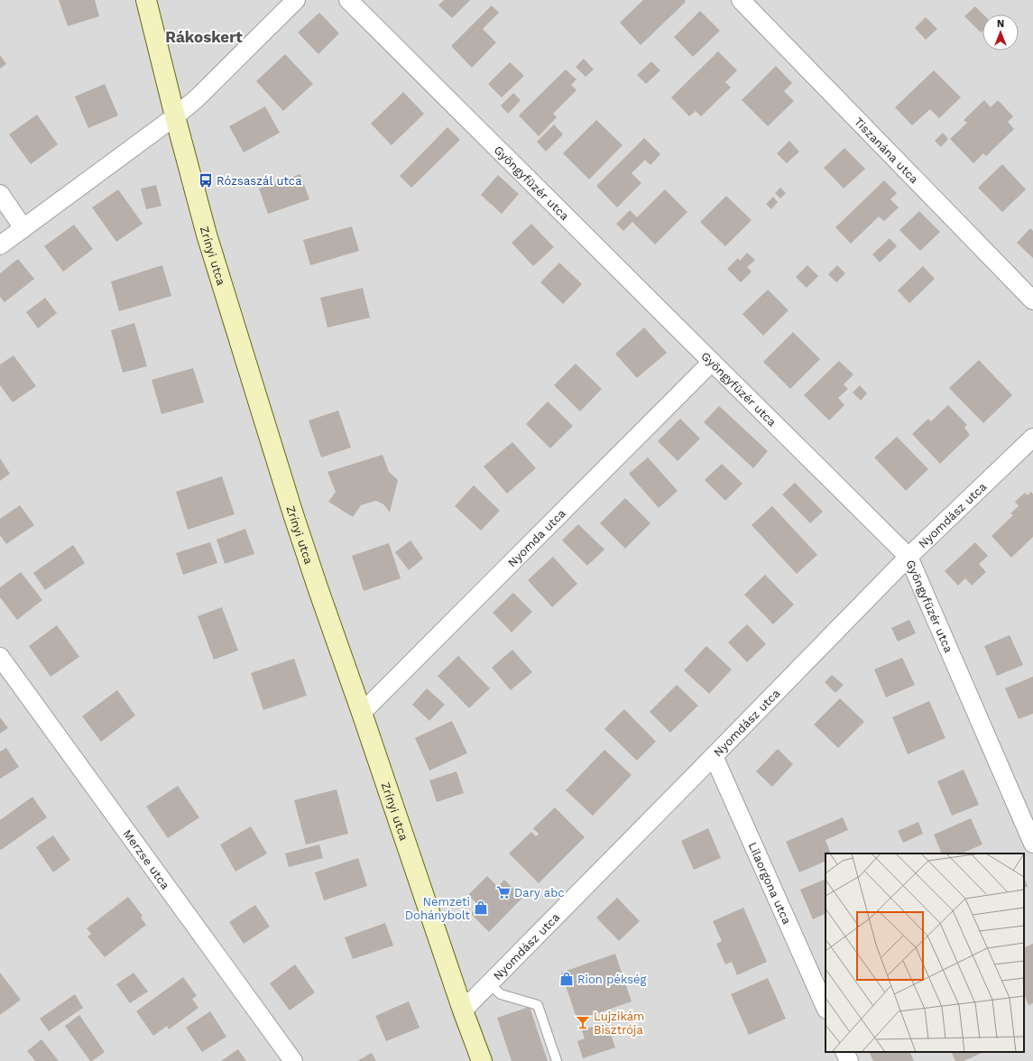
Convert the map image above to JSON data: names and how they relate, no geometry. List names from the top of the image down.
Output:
{
  "streets": {
    "main road": ["Zrínyi utca"],
    "street": [
      "Tiszanána utca",
      "Gyöngyfüzér utca",
      "Nyomdász utca",
      "Nyomda utca",
      "Merzse utca",
      "Lilaorgona utca"
    ]
  },
  "crossings": [
    ["Gyöngyfüzér utca", "Nyomdász utca"],
    ["Gyöngyfüzér utca", "Nyomda utca"],
    ["Zrínyi utca", "Nyomdász utca"],
    ["Zrínyi utca", "Nyomda utca"],
    ["Nyomdász utca", "Lilaorgona utca"]
  ],
  "districts": ["Rákoskert"],
  "places": {
    "bus stop": ["Rózsaszál utca"],
    "supermarket": ["Dary abc"],
    "shop": ["Nemzeti Dohánybolt", "Rion pékség"],
    "bar": ["Lujzikám Bisztrója"]
  },
  "north": "top"
}
